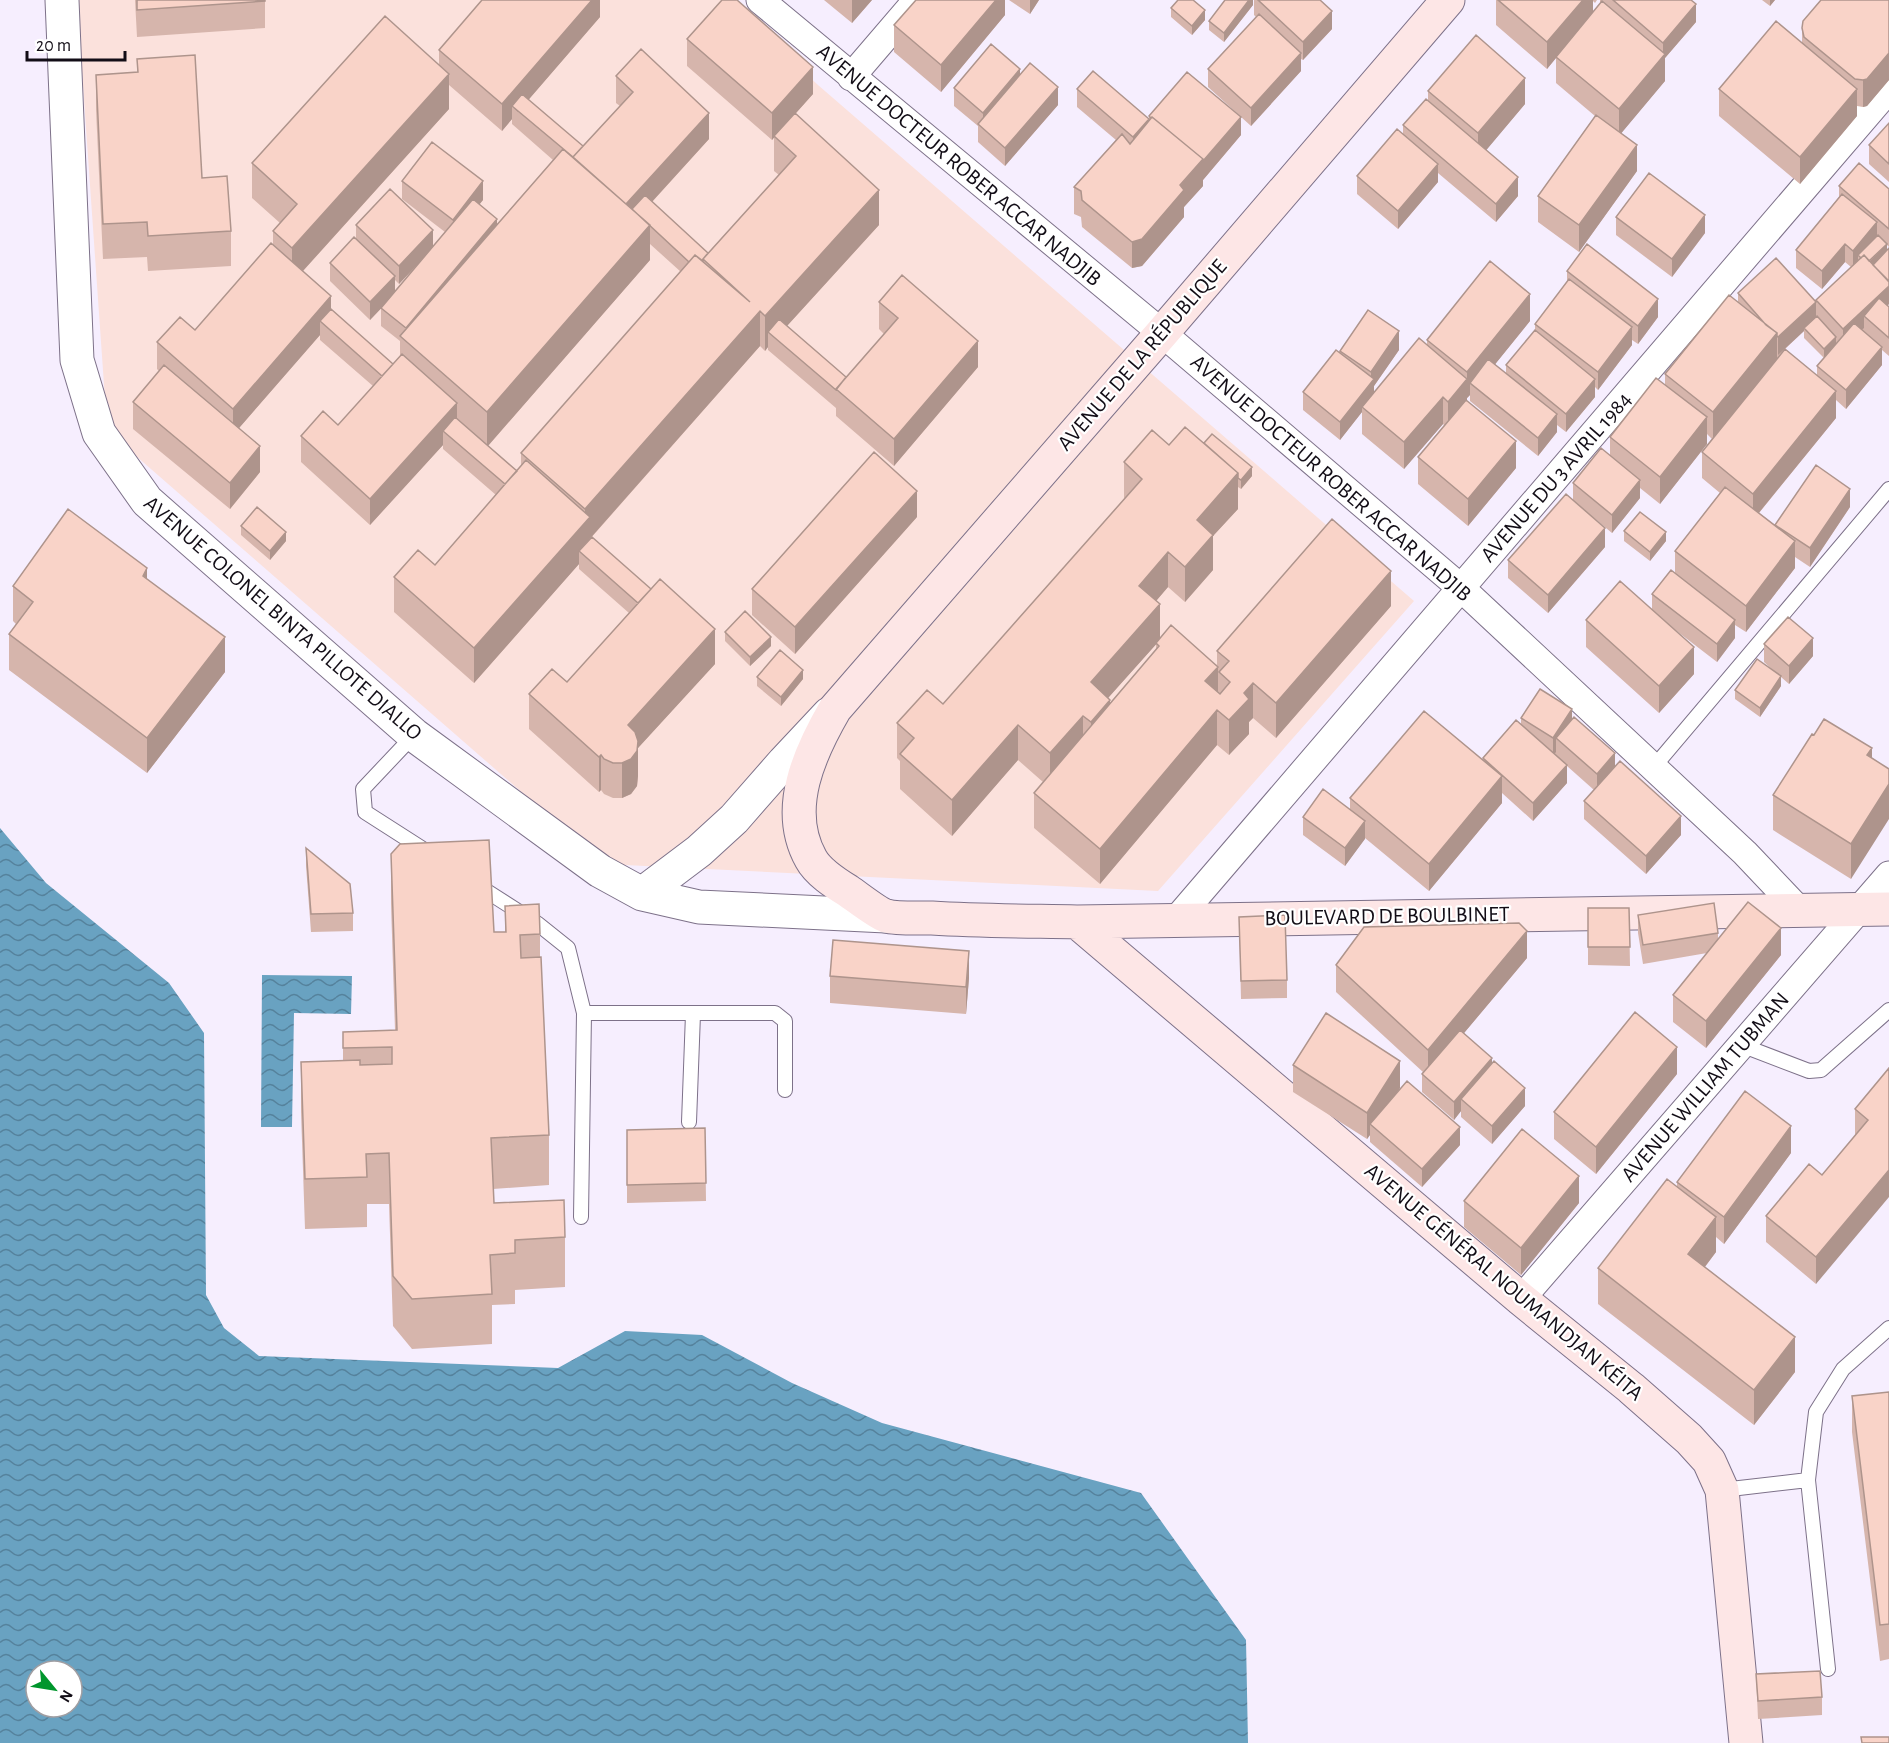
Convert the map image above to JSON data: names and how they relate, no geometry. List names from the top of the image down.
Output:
{
  "streets": {
    "main road": ["AVENUE DE LA RÉPUBLIQUE", "BOULEVARD DE BOULBINET", "AVENUE GÉNÉRAL NOUMANDJAN KÉITA"],
    "street": [
      "AVENUE DOCTEUR ROBER ACCAR NADJIB",
      "AVENUE DU 3 AVRIL 1984",
      "AVENUE COLONEL BINTA PILLOTE DIALLO",
      "AVENUE WILLIAM TUBMAN"
    ]
  },
  "crossings": [
    ["AVENUE DOCTEUR ROBER ACCAR NADJIB", "AVENUE DE LA RÉPUBLIQUE"],
    ["AVENUE DOCTEUR ROBER ACCAR NADJIB", "AVENUE DU 3 AVRIL 1984"],
    ["AVENUE DOCTEUR ROBER ACCAR NADJIB", "BOULEVARD DE BOULBINET"],
    ["AVENUE DE LA RÉPUBLIQUE", "AVENUE COLONEL BINTA PILLOTE DIALLO"],
    ["AVENUE DE LA RÉPUBLIQUE", "BOULEVARD DE BOULBINET"],
    ["AVENUE DU 3 AVRIL 1984", "BOULEVARD DE BOULBINET"],
    ["AVENUE COLONEL BINTA PILLOTE DIALLO", "BOULEVARD DE BOULBINET"],
    ["BOULEVARD DE BOULBINET", "AVENUE WILLIAM TUBMAN"],
    ["BOULEVARD DE BOULBINET", "AVENUE GÉNÉRAL NOUMANDJAN KÉITA"],
    ["AVENUE WILLIAM TUBMAN", "AVENUE GÉNÉRAL NOUMANDJAN KÉITA"]
  ],
  "scale_bar": "20 m",
  "north": "bottom right"
}
